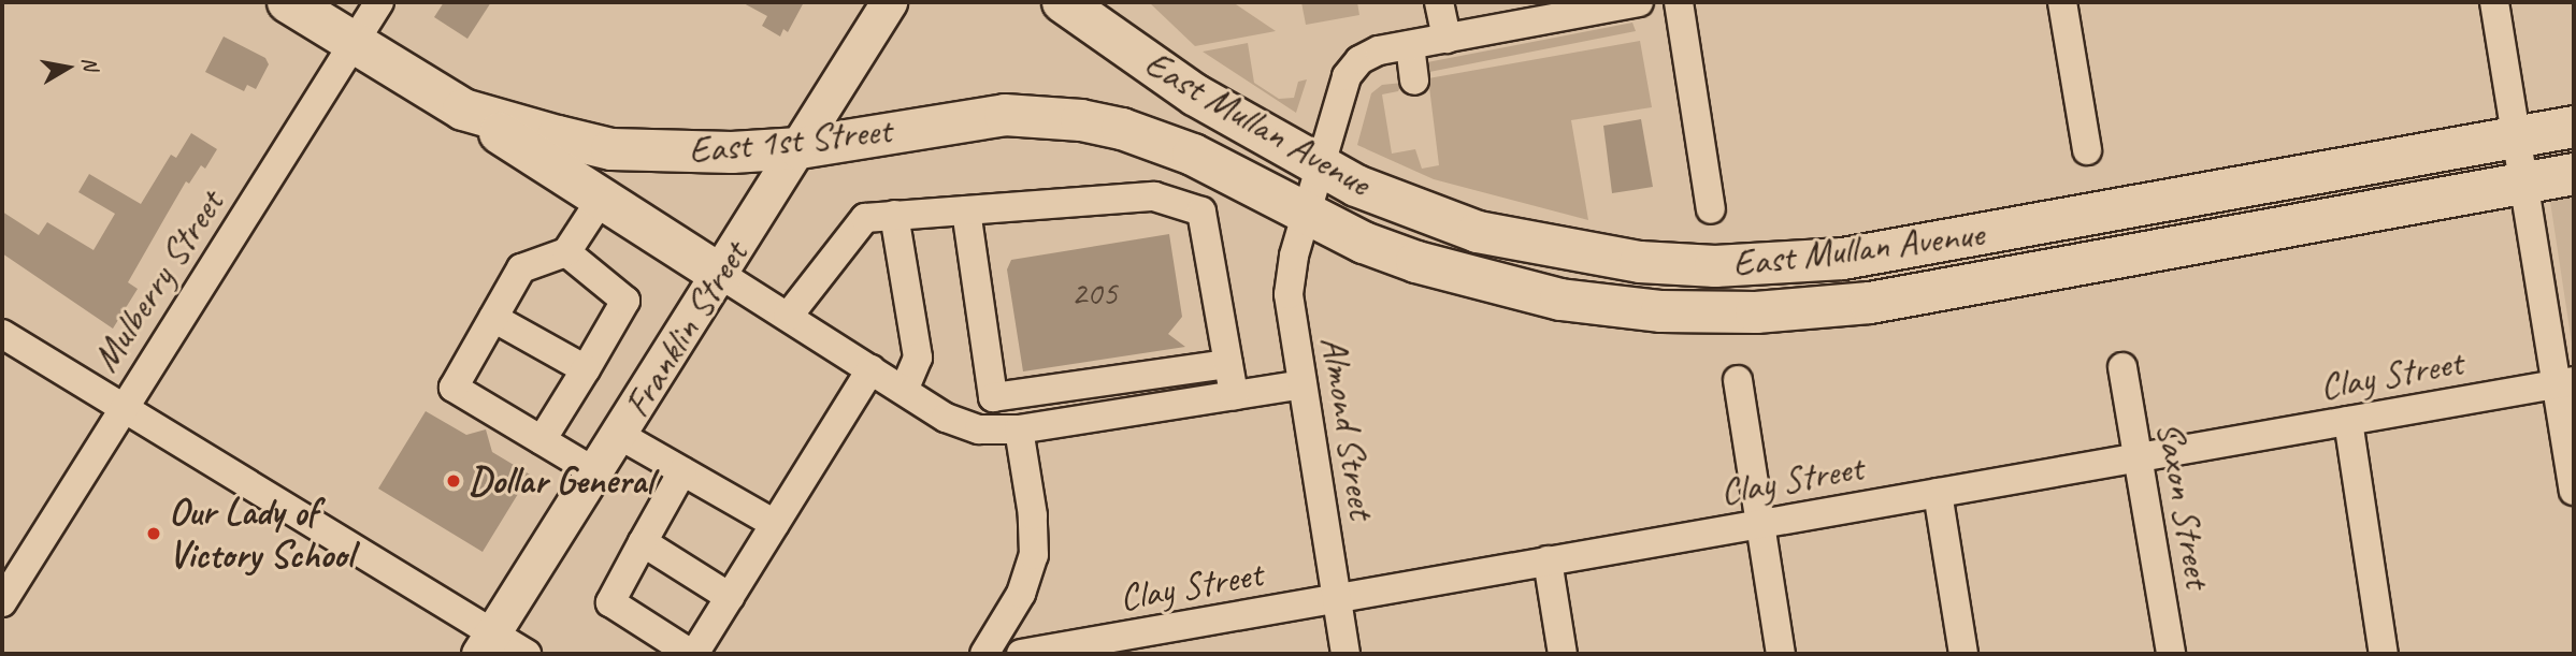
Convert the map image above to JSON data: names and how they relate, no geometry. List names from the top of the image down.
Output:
{
  "streets": {
    "highway": ["East Mullan Avenue", "East 1st Street"],
    "main road": ["Franklin Street"],
    "street": [
      "Mulberry Street",
      "Clay Street",
      "Almond Street",
      "Saxon Street"
    ]
  },
  "crossings": [
    ["East Mullan Avenue", "East 1st Street"],
    ["East Mullan Avenue", "Almond Street"],
    ["East 1st Street", "Mulberry Street"],
    ["East 1st Street", "Franklin Street"],
    ["East 1st Street", "Almond Street"],
    ["Clay Street", "Almond Street"],
    ["Clay Street", "Saxon Street"]
  ],
  "places": ["Dollar General", "Our Lady of Victory School"],
  "house_numbers": ["205"],
  "north": "right"
}
